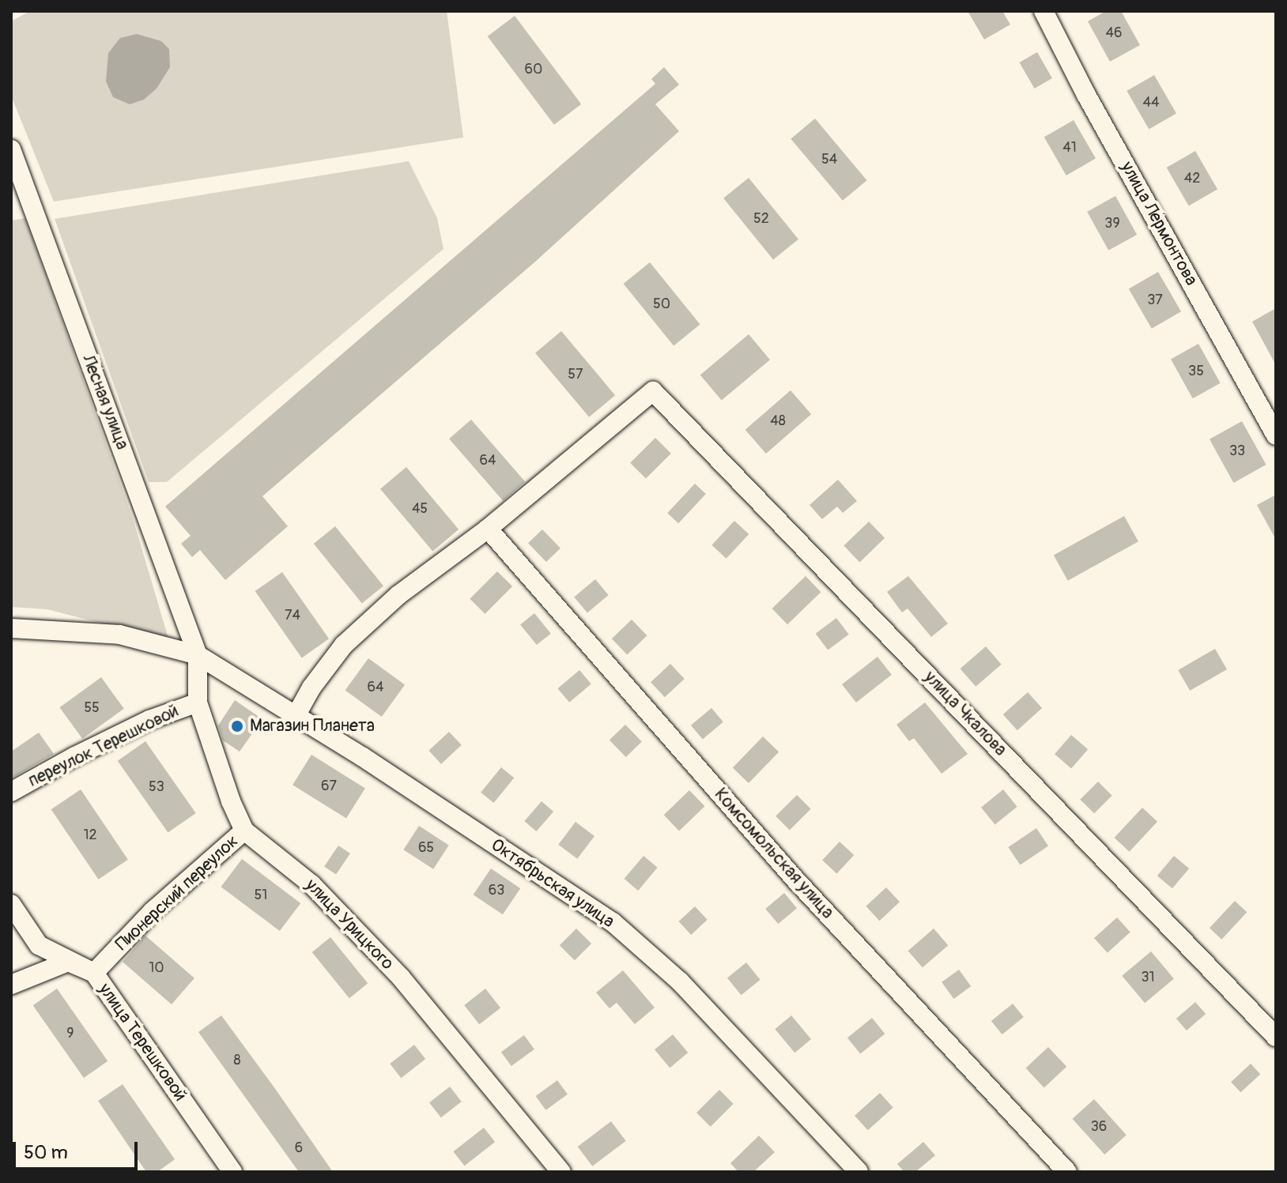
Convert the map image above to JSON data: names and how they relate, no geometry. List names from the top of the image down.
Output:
{
  "streets": {
    "street": [
      "улица Лермонтова",
      "Лесная улица",
      "улица Чкалова",
      "переулок Терешковой",
      "Комсомольская улица",
      "Октябрьская улица",
      "Пионерский переулок",
      "улица Урицкого",
      "улица Терешковой"
    ]
  },
  "crossings": [
    ["Лесная улица", "Октябрьская улица"],
    ["Лесная улица", "улица Урицкого"],
    ["улица Чкалова", "Комсомольская улица"],
    ["переулок Терешковой", "улица Урицкого"],
    ["Октябрьская улица", "улица Урицкого"],
    ["Пионерский переулок", "улица Урицкого"],
    ["Пионерский переулок", "улица Терешковой"]
  ],
  "places": ["Магазин Планета"],
  "house_numbers": [
    "46",
    "60",
    "44",
    "41",
    "54",
    "42",
    "52",
    "39",
    "37",
    "50",
    "35",
    "57",
    "48",
    "33",
    "64",
    "45",
    "74",
    "64",
    "55",
    "67",
    "53",
    "12",
    "65",
    "63",
    "51",
    "10",
    "31",
    "9",
    "8",
    "36",
    "6"
  ],
  "scale_bar": "50 m"
}
